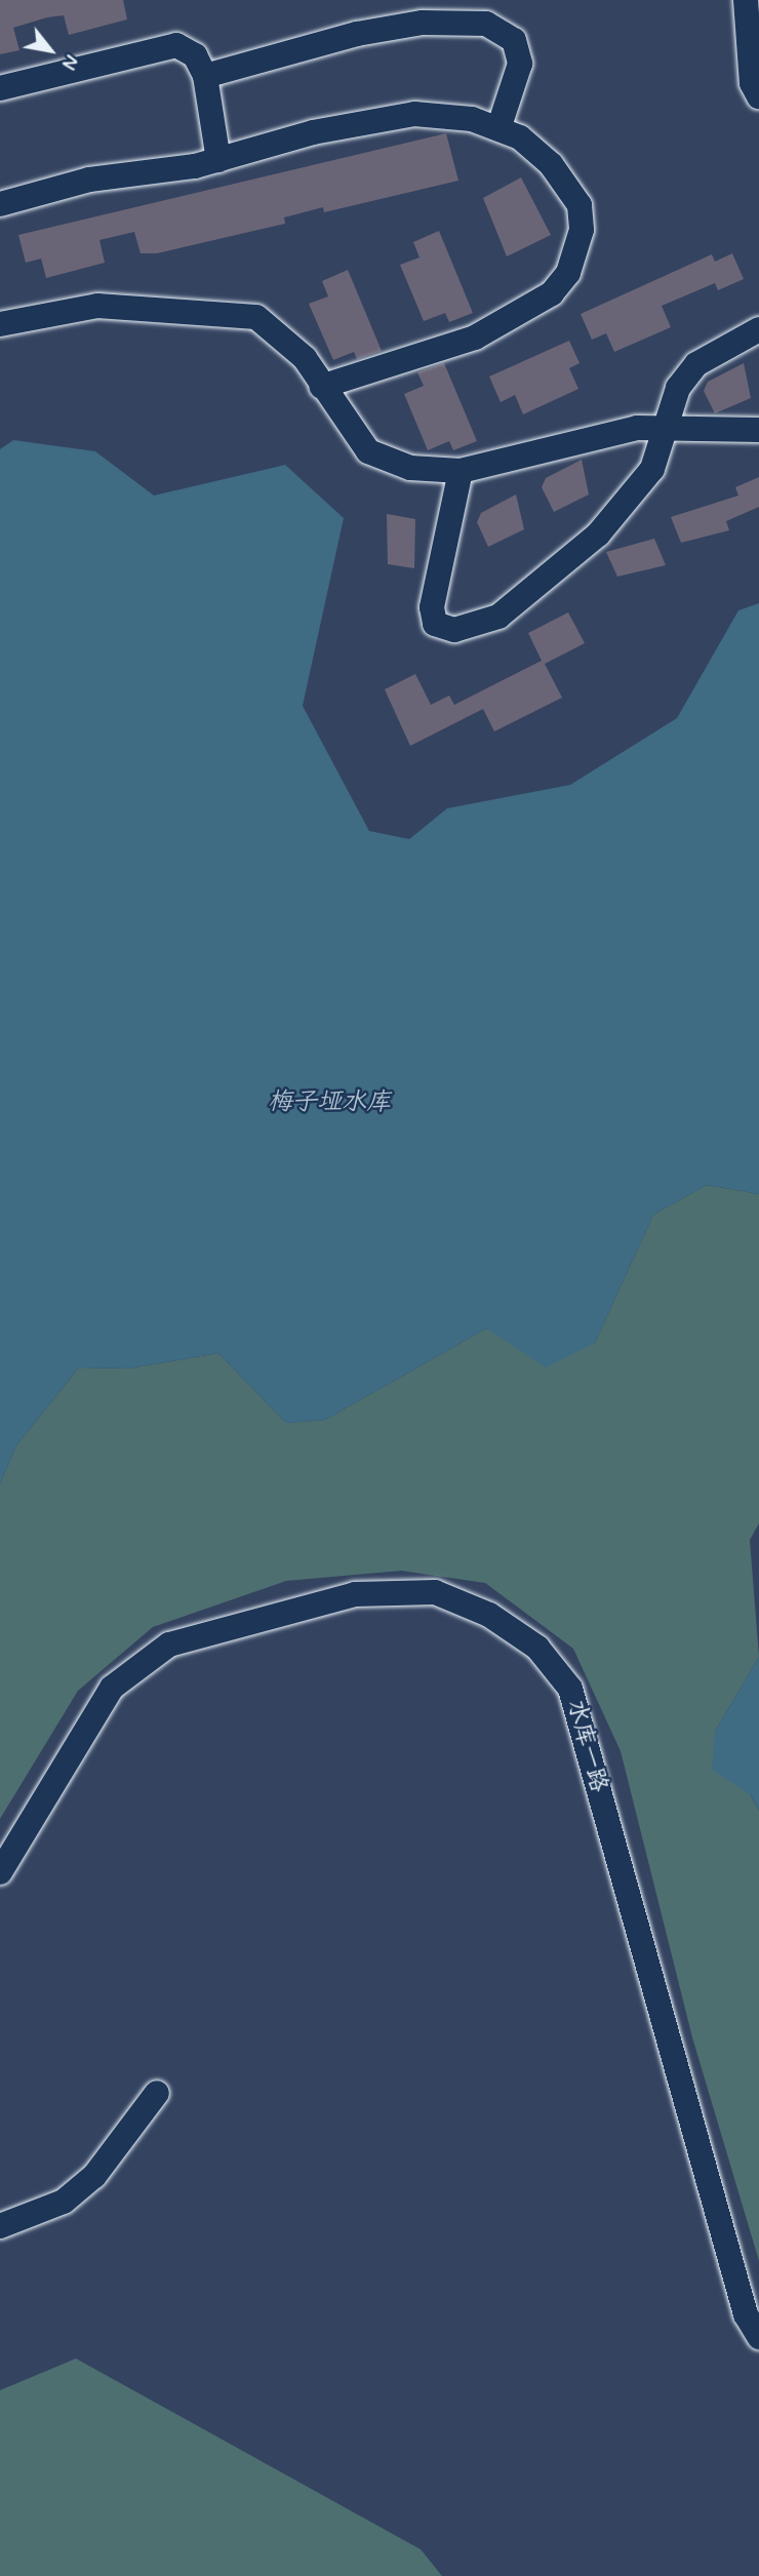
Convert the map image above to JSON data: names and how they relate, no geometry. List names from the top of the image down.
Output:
{
  "streets": {
    "street": ["水库一路"]
  },
  "water": ["梅子垭水库"],
  "north": "bottom right"
}
